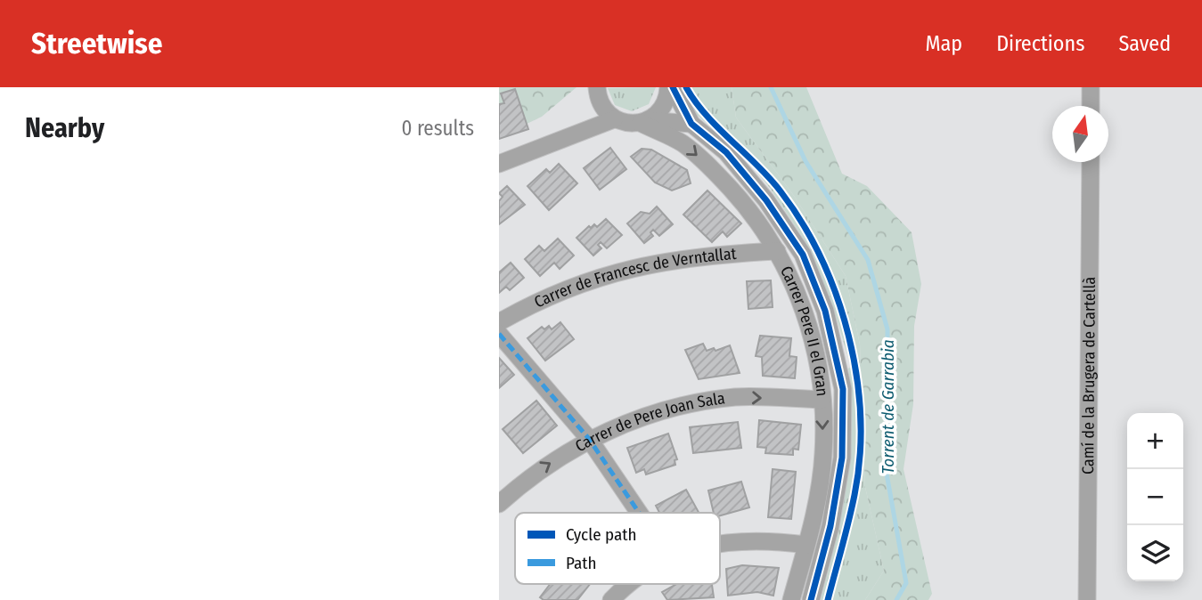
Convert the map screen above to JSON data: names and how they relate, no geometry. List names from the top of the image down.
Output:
{
  "streets": {
    "street": [
      "Carrer de Francesc de Verntallat",
      "Carrer Pere II el Gran",
      "Camí de la Brugera de Cartellà",
      "Carrer de Pere Joan Sala"
    ]
  },
  "crossings": [
    ["Carrer de Francesc de Verntallat", "Carrer Pere II el Gran"],
    ["Carrer Pere II el Gran", "Carrer de Pere Joan Sala"]
  ],
  "one_way": ["Carrer de Pere Joan Sala"],
  "water": ["Torrent de Garrabia"],
  "legend": ["Cycle path", "Path"],
  "north": "top",
  "page": {
    "header": "Streetwise",
    "nav": ["Map", "Directions", "Saved"],
    "heading": ["Nearby", "0 results"],
    "map_buttons": ["+", "−"]
  }
}
